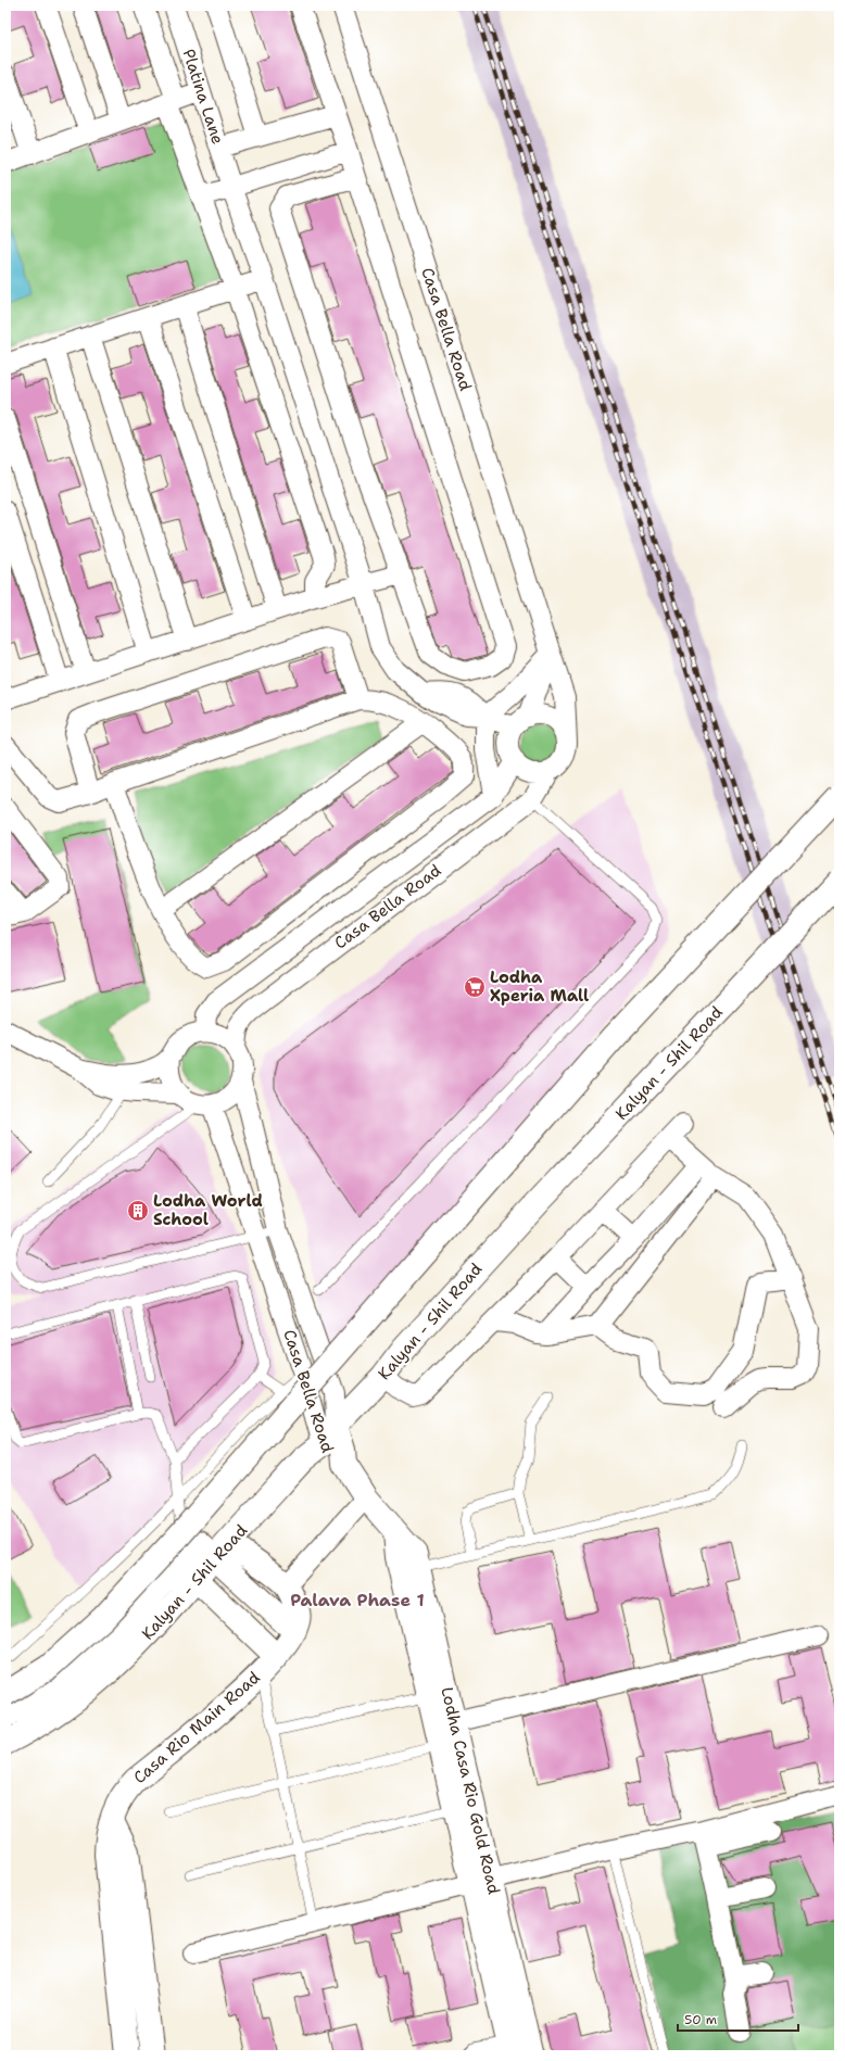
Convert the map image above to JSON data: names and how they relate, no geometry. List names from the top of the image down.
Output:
{
  "streets": {
    "main road": [
      "Casa Bella Road",
      "Kalyan - Shil Road",
      "Casa Rio Main Road",
      "Lodha Casa Rio Gold Road"
    ],
    "street": ["Platina Lane"]
  },
  "crossings": [
    ["Casa Bella Road", "Kalyan - Shil Road"],
    ["Casa Bella Road", "Lodha Casa Rio Gold Road"],
    ["Kalyan - Shil Road", "Casa Rio Main Road"]
  ],
  "districts": ["Palava Phase 1"],
  "places": {
    "supermarket": ["Lodha Xperia Mall"],
    "building": ["Lodha World School"]
  },
  "scale_bar": "50 m"
}
